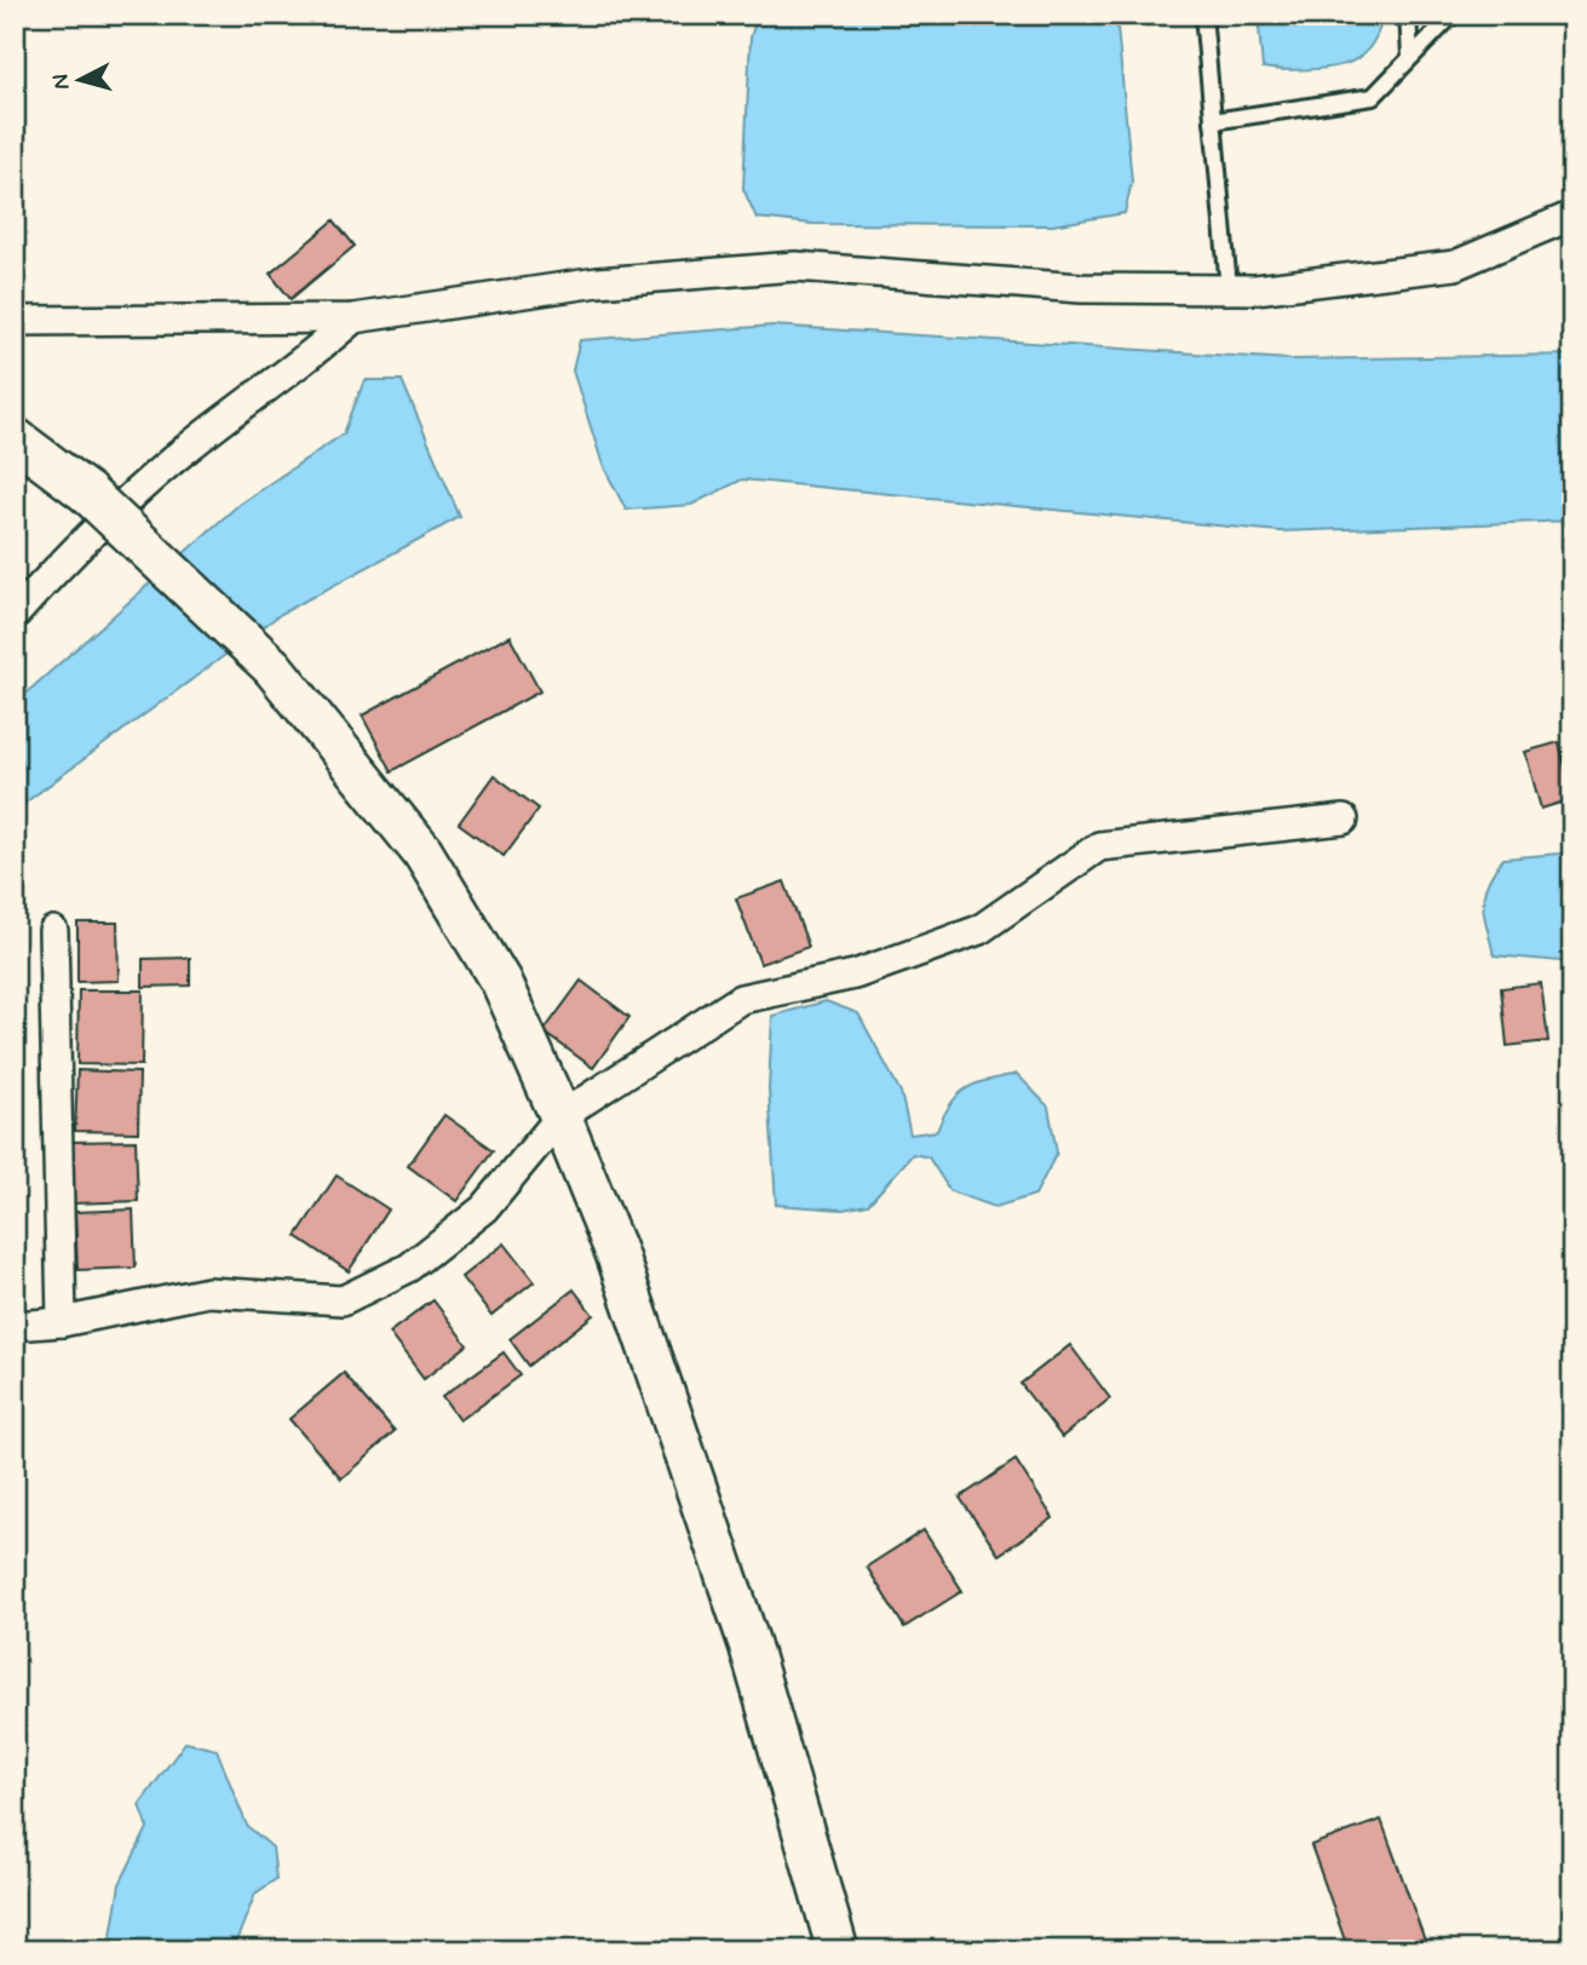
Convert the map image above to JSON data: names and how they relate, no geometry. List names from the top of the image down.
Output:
{
  "north": "left"
}
